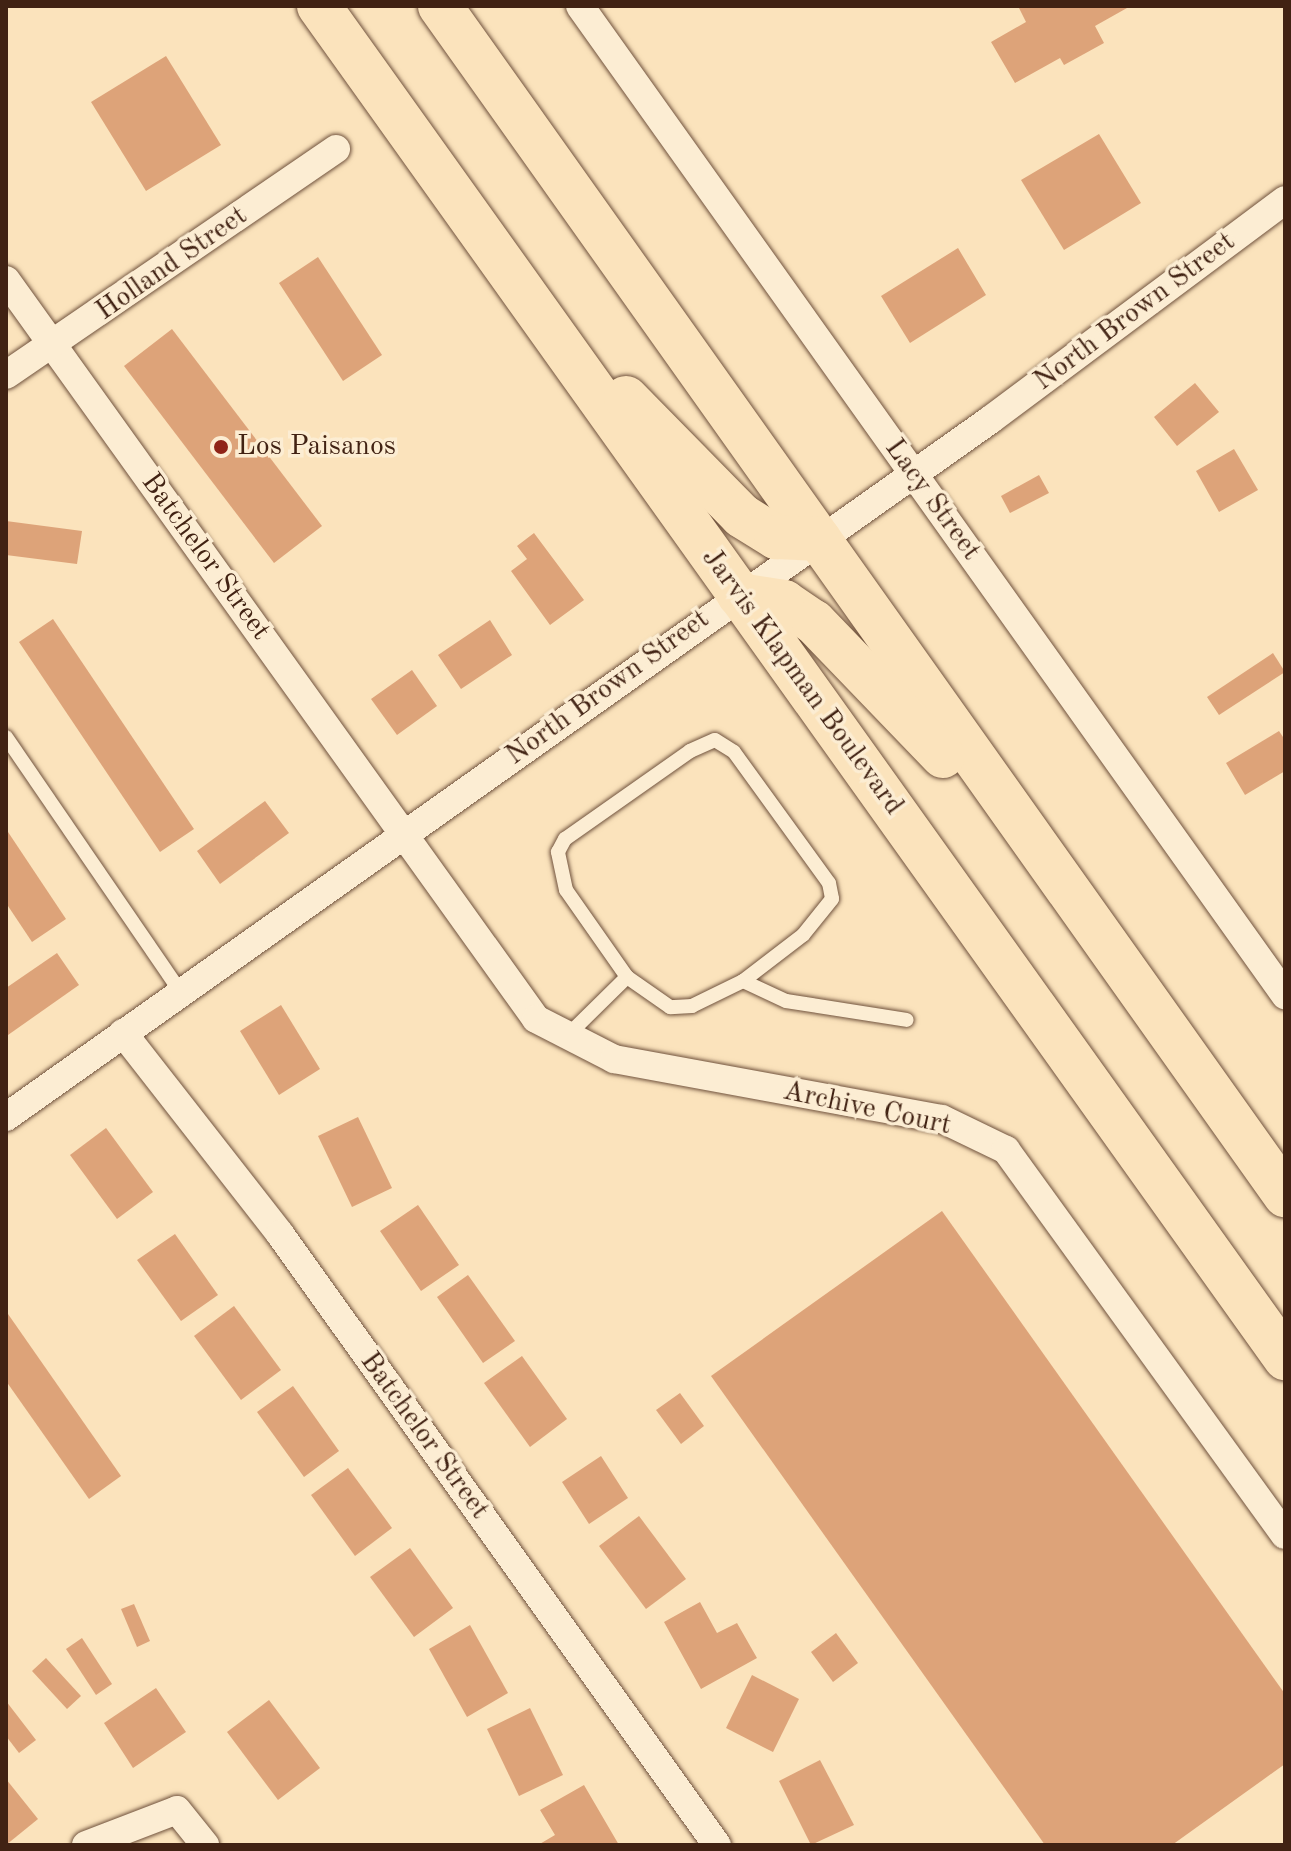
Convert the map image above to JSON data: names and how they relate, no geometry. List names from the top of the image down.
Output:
{
  "streets": {
    "highway": ["Jarvis Klapman Boulevard"],
    "street": [
      "Holland Street",
      "North Brown Street",
      "Lacy Street",
      "Batchelor Street",
      "Archive Court"
    ]
  },
  "crossings": [
    ["Holland Street", "Batchelor Street"],
    ["North Brown Street", "Lacy Street"],
    ["North Brown Street", "Batchelor Street"],
    ["North Brown Street", "Jarvis Klapman Boulevard"],
    ["North Brown Street", "Archive Court"],
    ["Batchelor Street", "Archive Court"]
  ],
  "places": ["Los Paisanos"]
}
